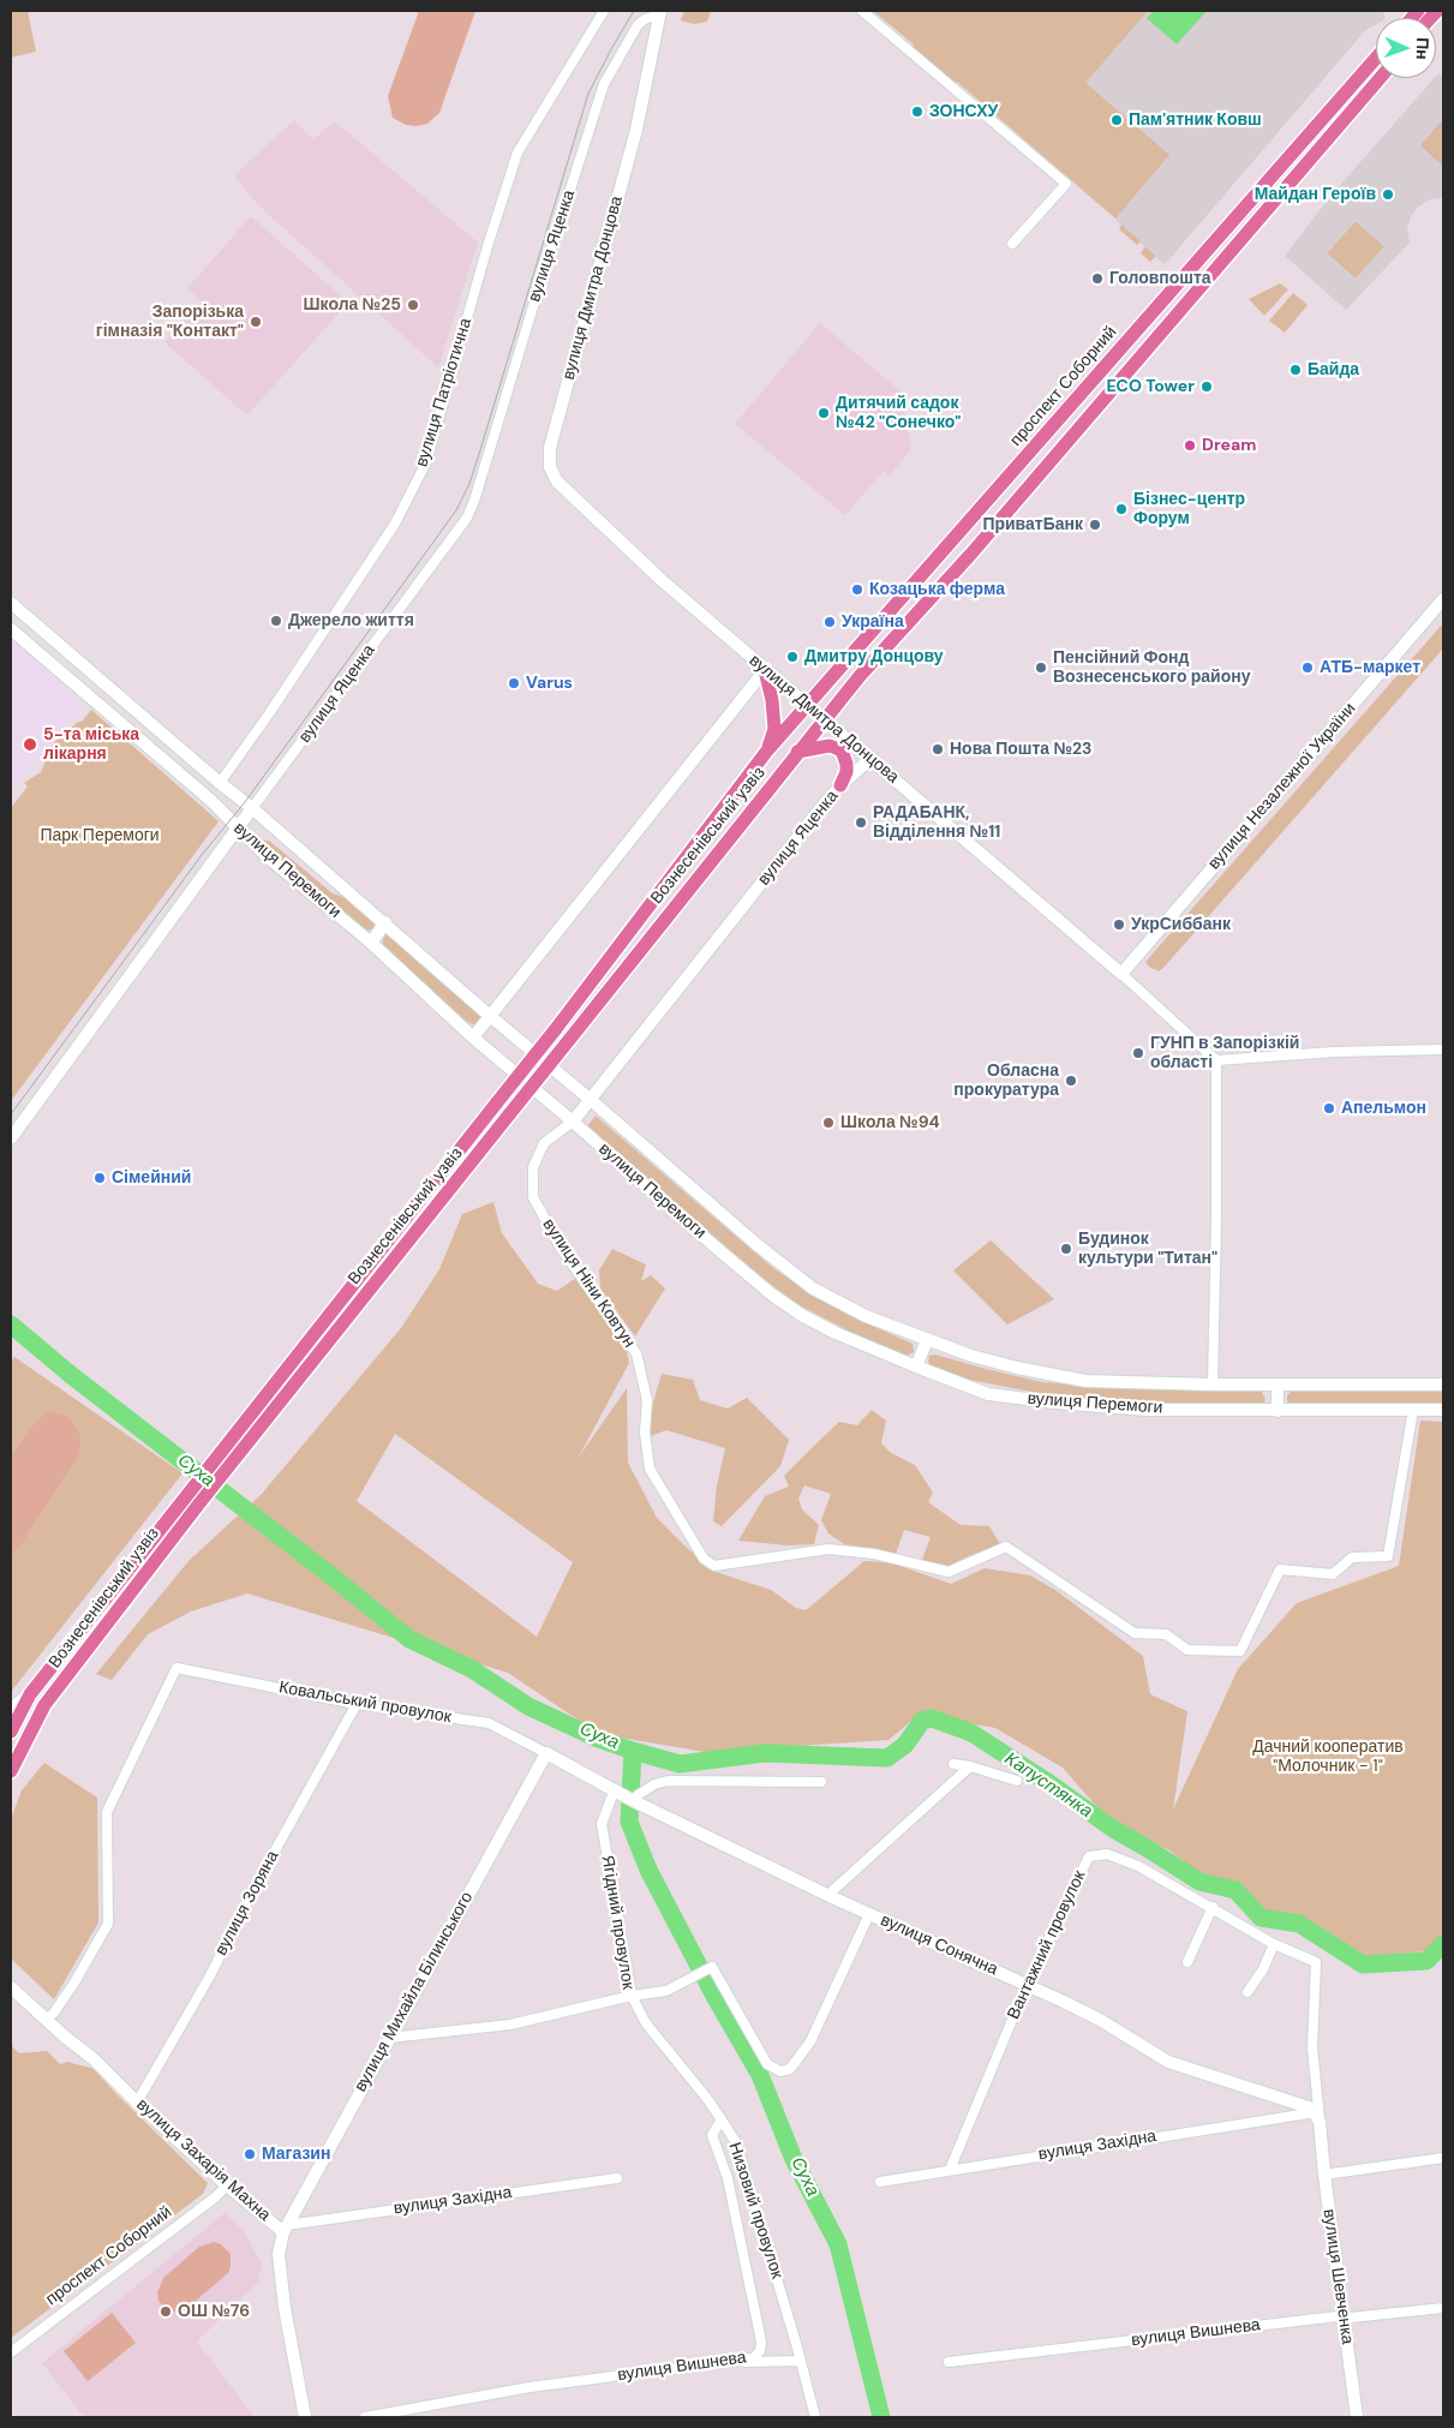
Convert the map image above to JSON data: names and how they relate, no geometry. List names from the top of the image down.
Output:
{
  "streets": {
    "main road": ["проспект Соборний", "Вознесенівський узвіз"],
    "street": [
      "вулиця Яценка",
      "вулиця Дмитра Донцова",
      "вулиця Патріотична",
      "вулиця Незалежної України",
      "вулиця Перемоги",
      "вулиця Ніни Ковтун",
      "Ковальський провулок",
      "вулиця Зоряна",
      "Ягідний провулок",
      "вулиця Сонячна",
      "Вантажний провулок",
      "вулиця Михайла Білинського",
      "вулиця Західна",
      "вулиця Захарія Махна",
      "Низовий провулок",
      "вулиця Шевченка",
      "вулиця Вишнева"
    ]
  },
  "crossings": [
    ["вулиця Яценка", "вулиця Дмитра Донцова"],
    ["вулиця Яценка", "вулиця Перемоги"],
    ["вулиця Яценка", "вулиця Ніни Ковтун"],
    ["вулиця Дмитра Донцова", "проспект Соборний"],
    ["вулиця Дмитра Донцова", "вулиця Незалежної України"],
    ["проспект Соборний", "Вознесенівський узвіз"],
    ["проспект Соборний", "вулиця Захарія Махна"],
    ["вулиця Патріотична", "вулиця Перемоги"],
    ["вулиця Перемоги", "вулиця Ніни Ковтун"],
    ["Ковальський провулок", "вулиця Зоряна"],
    ["Ковальський провулок", "вулиця Сонячна"],
    ["Ковальський провулок", "вулиця Михайла Білинського"],
    ["Ковальський провулок", "вулиця Захарія Махна"],
    ["вулиця Зоряна", "вулиця Захарія Махна"],
    ["Ягідний провулок", "вулиця Сонячна"],
    ["Ягідний провулок", "вулиця Михайла Білинського"],
    ["Ягідний провулок", "Низовий провулок"],
    ["вулиця Сонячна", "Вантажний провулок"],
    ["вулиця Сонячна", "вулиця Михайла Білинського"],
    ["вулиця Сонячна", "вулиця Західна"],
    ["Вантажний провулок", "вулиця Західна"],
    ["Вантажний провулок", "вулиця Шевченка"],
    ["вулиця Михайла Білинського", "вулиця Західна"],
    ["вулиця Михайла Білинського", "вулиця Захарія Махна"],
    ["вулиця Західна", "вулиця Захарія Махна"],
    ["Низовий провулок", "вулиця Вишнева"],
    ["вулиця Шевченка", "вулиця Вишнева"]
  ],
  "water": ["Суха", "Капустянка"],
  "parks": ["Парк Перемоги", "Дачний кооператив \"Молочник - 1\""],
  "places": [
    "ЗОНСХУ",
    "Пам'ятник Ковш",
    "Майдан Героїв",
    "Головпошта",
    "Школа №25",
    "Запорізька гімназія \"Контакт\"",
    "Байда",
    "ECO Tower",
    "Дитячий садок №42 \"Сонечко\"",
    "Dream",
    "Бізнес-центр Форум",
    "ПриватБанк",
    "Козацька ферма",
    "Джерело життя",
    "Україна",
    "Дмитру Донцову",
    "Пенсійний Фонд Вознесенського району",
    "АТБ-маркет",
    "Varus",
    "5-та міська лікарня",
    "Нова Пошта №23",
    "РАДАБАНК, Відділення №11",
    "УкрСиббанк",
    "ГУНП в Запорізкій області",
    "Обласна прокуратура",
    "Апельмон",
    "Школа №94",
    "Сімейний",
    "Будинок культури \"Титан\"",
    "Магазин",
    "ОШ №76"
  ],
  "north": "right"
}
